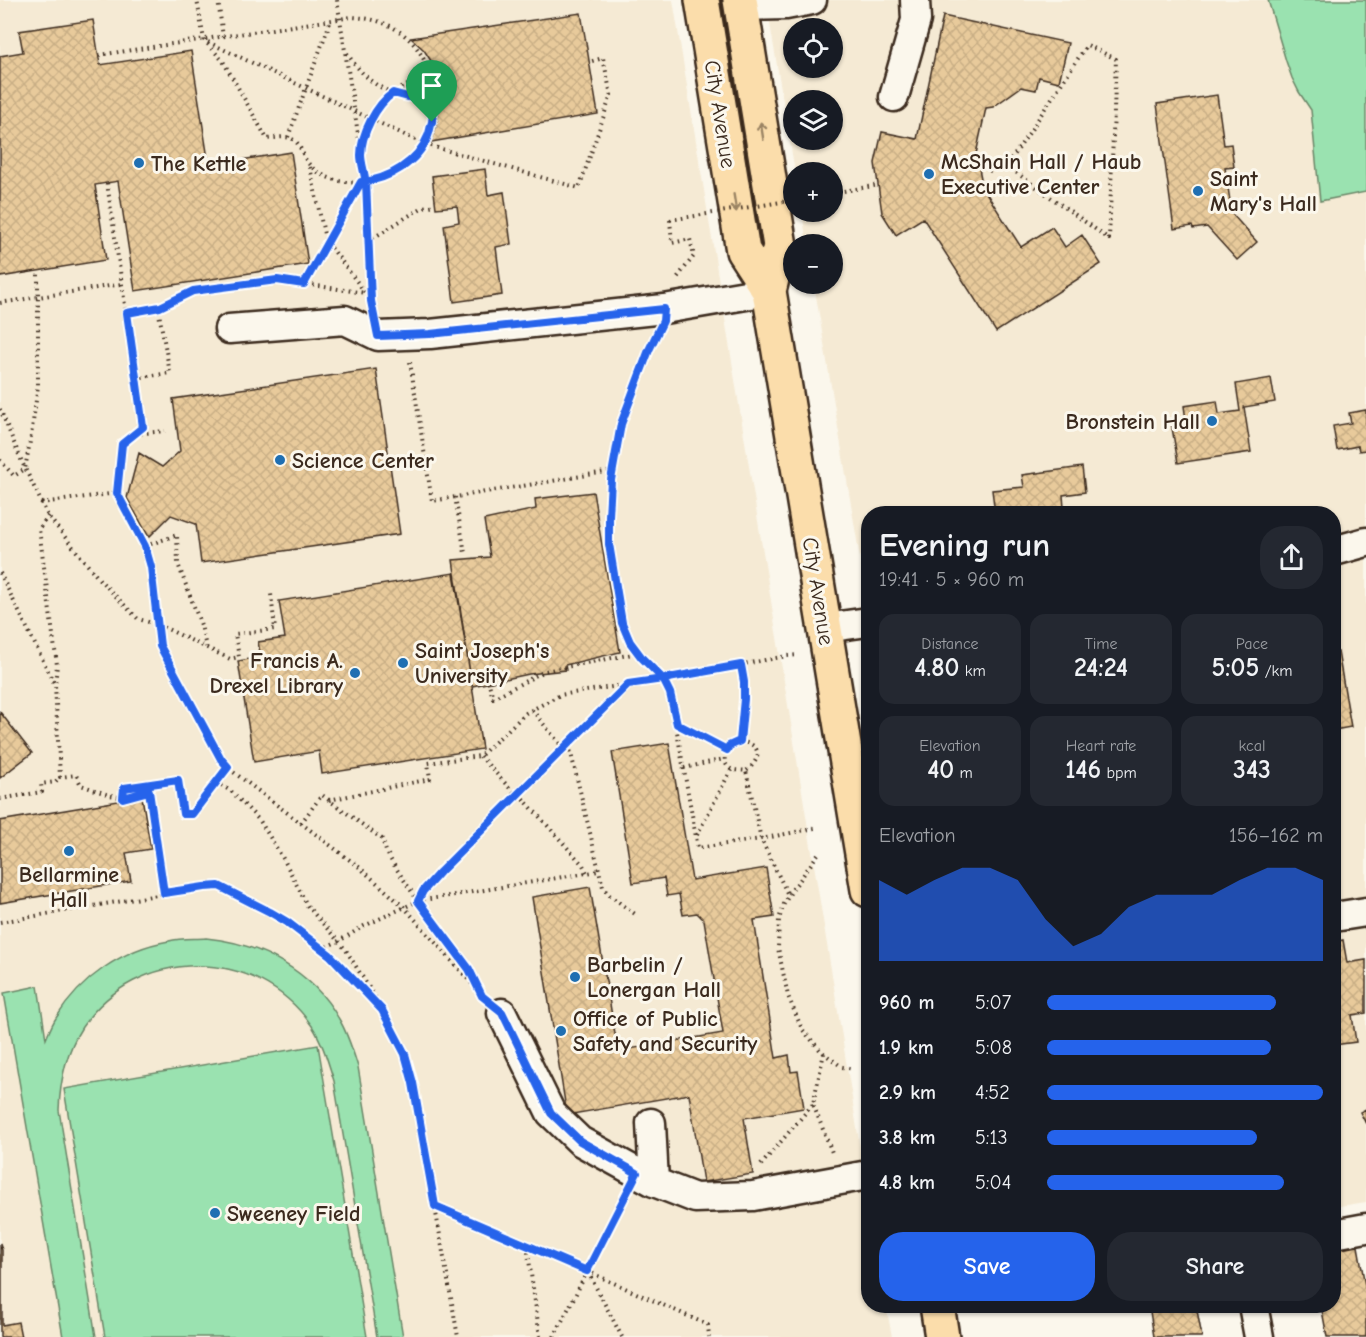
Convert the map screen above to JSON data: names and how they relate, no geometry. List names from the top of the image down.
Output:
{
  "streets": {
    "highway": ["City Avenue"]
  },
  "places": [
    "The Kettle",
    "McShain Hall / Haub Executive Center",
    "Saint Mary's Hall",
    "Bronstein Hall",
    "Science Center",
    "Saint Joseph's University",
    "Francis A. Drexel Library",
    "Bellarmine Hall",
    "Barbelin / Lonergan Hall",
    "Office of Public Safety and Security",
    "Sweeney Field"
  ],
  "page": {
    "map_buttons": ["+", "−"],
    "heading": ["Evening run", "19:41 · 5 × 960 m"],
    "stats": [
      ["Distance", "4.80 km"],
      ["Time", "24:24"],
      ["Pace", "5:05 /km"],
      ["Elevation", "40 m"],
      ["Heart rate", "146 bpm"],
      ["kcal", "343"]
    ],
    "chart": ["Elevation", "156–162 m"],
    "list": [
      {
        "name": "960 m",
        "note": "5:07"
      },
      {
        "name": "1.9 km",
        "note": "5:08"
      },
      {
        "name": "2.9 km",
        "note": "4:52"
      },
      {
        "name": "3.8 km",
        "note": "5:13"
      },
      {
        "name": "4.8 km",
        "note": "5:04"
      }
    ],
    "buttons": ["Save", "Share"]
  }
}
